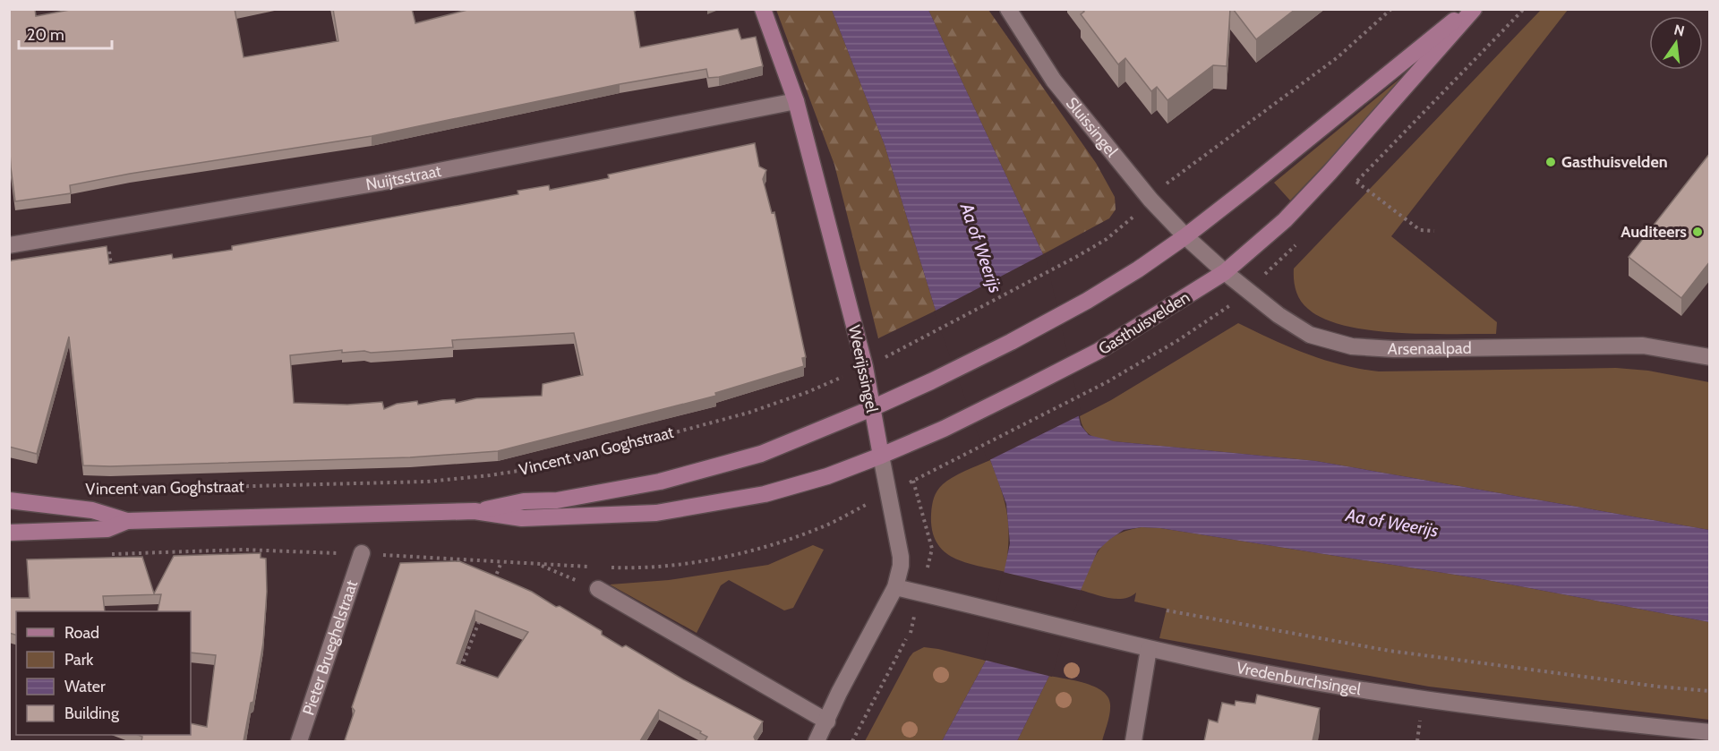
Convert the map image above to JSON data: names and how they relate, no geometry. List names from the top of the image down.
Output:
{
  "streets": {
    "main road": ["Gasthuisvelden", "Weerijssingel", "Vincent van Goghstraat"],
    "street": [
      "Sluissingel",
      "Nuijtsstraat",
      "Arsenaalpad",
      "Pieter Brueghelstraat",
      "Vredenburchsingel"
    ]
  },
  "crossings": [
    ["Sluissingel", "Arsenaalpad"],
    ["Sluissingel", "Vincent van Goghstraat"],
    ["Nuijtsstraat", "Weerijssingel"],
    ["Gasthuisvelden", "Arsenaalpad"],
    ["Gasthuisvelden", "Vincent van Goghstraat"],
    ["Arsenaalpad", "Vincent van Goghstraat"],
    ["Weerijssingel", "Vincent van Goghstraat"],
    ["Weerijssingel", "Vredenburchsingel"]
  ],
  "water": ["Aa of Weerijs"],
  "places": ["Gasthuisvelden", "Auditeers"],
  "legend": [
    "Road",
    "Park",
    "Water",
    "Building"
  ],
  "scale_bar": "20 m",
  "north": "top"
}
